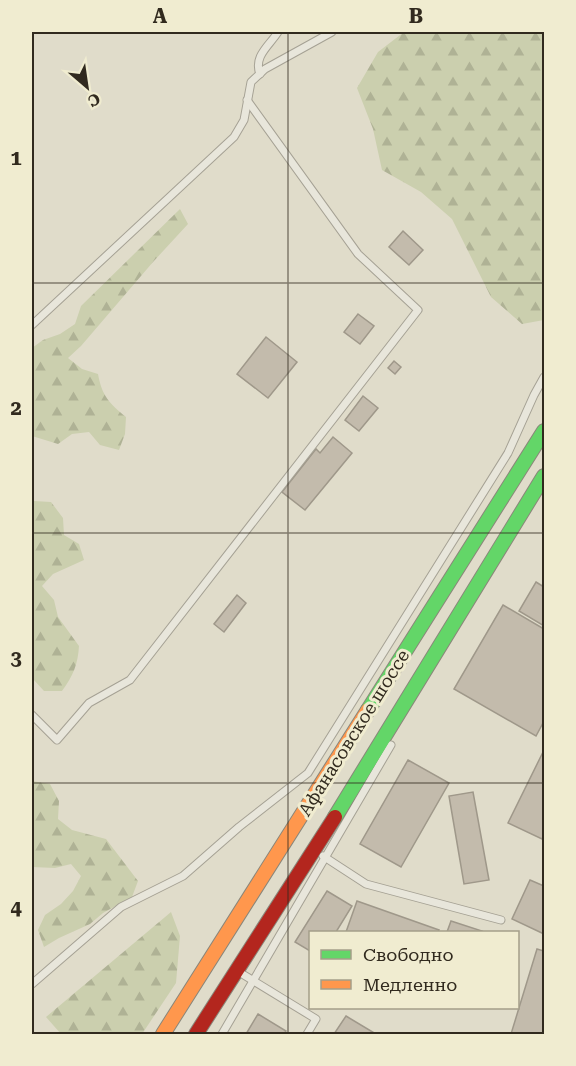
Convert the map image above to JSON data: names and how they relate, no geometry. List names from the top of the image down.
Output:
{
  "streets": {
    "main road": ["Афанасовское шоссе"]
  },
  "legend": ["Свободно", "Медленно"],
  "north": "bottom right",
  "grid": {
    "columns": ["A", "B"],
    "rows": [
      "1",
      "2",
      "3",
      "4"
    ]
  }
}
